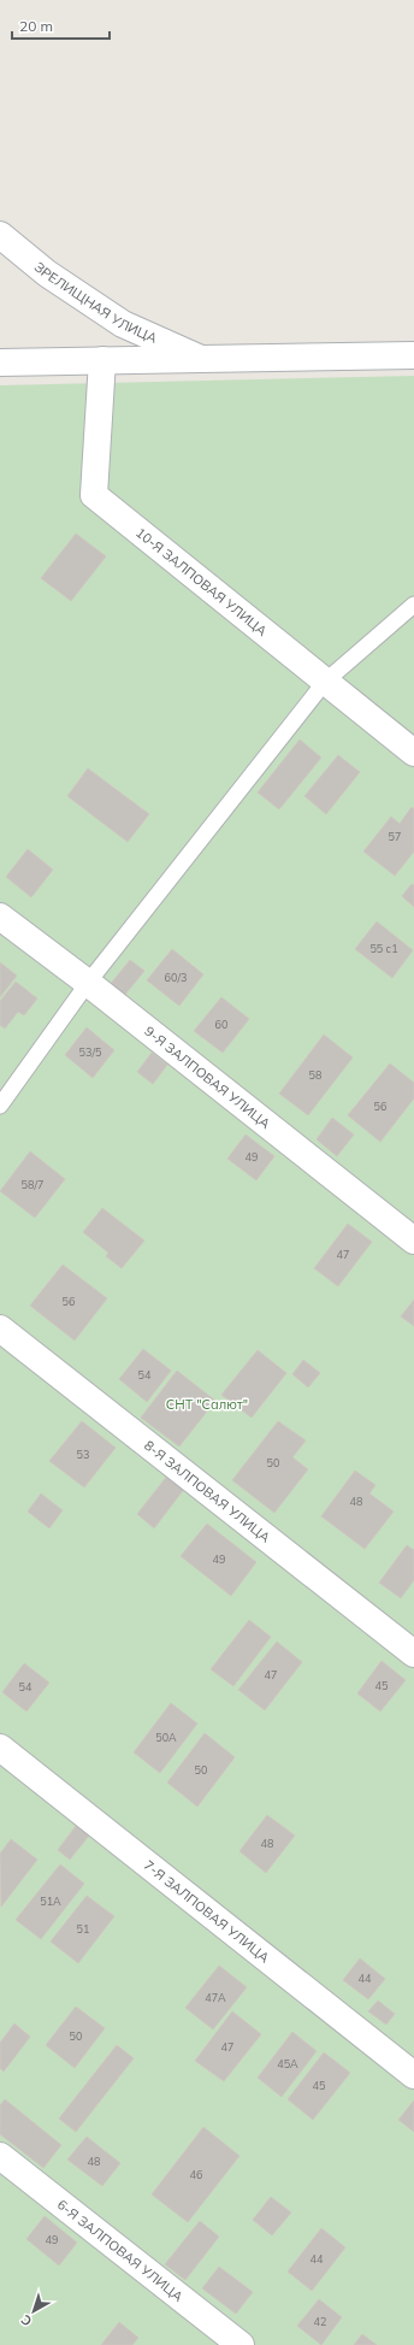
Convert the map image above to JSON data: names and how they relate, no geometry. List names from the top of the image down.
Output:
{
  "streets": {
    "street": [
      "ЗРЕЛИЩНАЯ УЛИЦА",
      "10-Я ЗАЛПОВАЯ УЛИЦА",
      "9-Я ЗАЛПОВАЯ УЛИЦА",
      "8-Я ЗАЛПОВАЯ УЛИЦА",
      "7-Я ЗАЛПОВАЯ УЛИЦА",
      "6-Я ЗАЛПОВАЯ УЛИЦА"
    ]
  },
  "crossings": [
    ["ЗРЕЛИЩНАЯ УЛИЦА", "10-Я ЗАЛПОВАЯ УЛИЦА"]
  ],
  "parks": ["СНТ \"Салют\""],
  "house_numbers": [
    "57",
    "55 с1",
    "60/3",
    "60",
    "53/5",
    "58",
    "56",
    "49",
    "58/7",
    "47",
    "56",
    "54",
    "53",
    "50",
    "48",
    "49",
    "47",
    "45",
    "54",
    "50А",
    "50",
    "48",
    "51А",
    "51",
    "44",
    "47А",
    "50",
    "47",
    "45А",
    "45",
    "48",
    "46",
    "49",
    "44",
    "42"
  ],
  "scale_bar": "20 m",
  "north": "bottom left"
}
